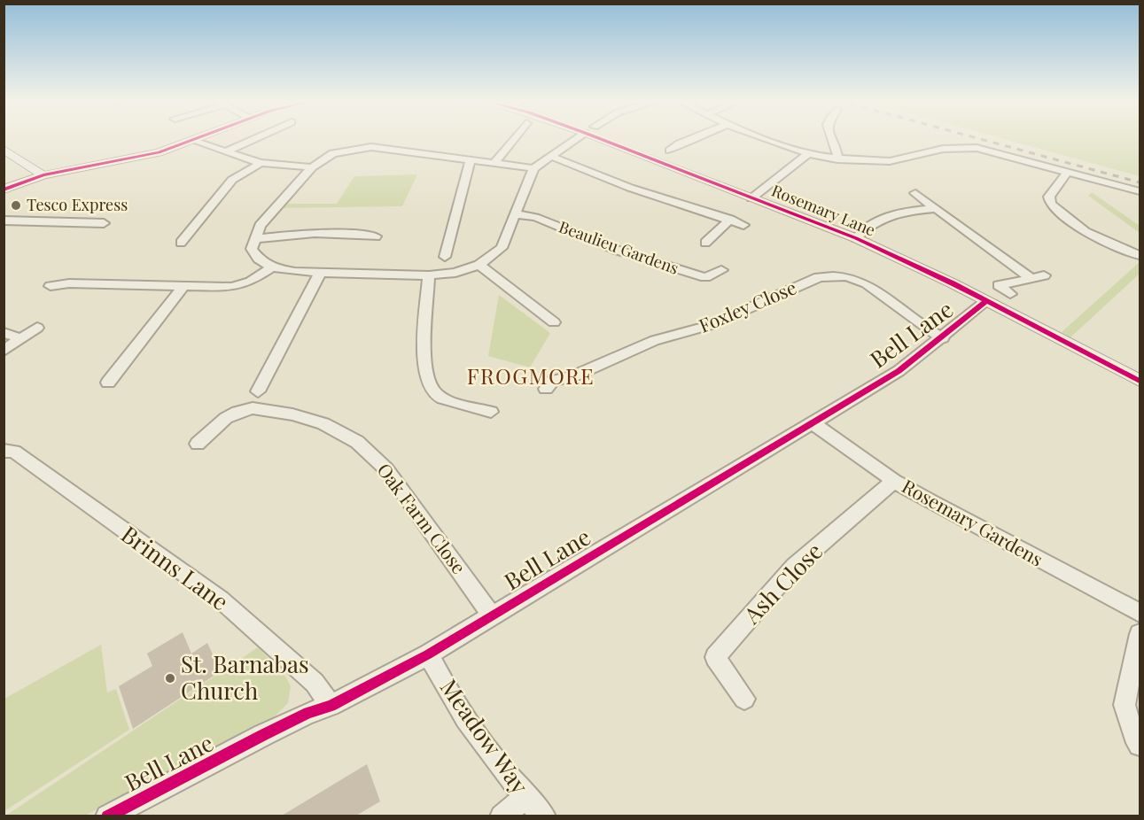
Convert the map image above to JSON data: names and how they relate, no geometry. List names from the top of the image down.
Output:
{
  "streets": {
    "street": [
      "Rosemary Lane",
      "Beaulieu Gardens",
      "Foxley Close",
      "Bell Lane",
      "Oak Farm Close",
      "Rosemary Gardens",
      "Brinns Lane",
      "Ash Close",
      "Meadow Way"
    ]
  },
  "crossings": [
    ["Rosemary Lane", "Bell Lane"],
    ["Foxley Close", "Bell Lane"],
    ["Bell Lane", "Oak Farm Close"],
    ["Bell Lane", "Rosemary Gardens"],
    ["Bell Lane", "Brinns Lane"],
    ["Bell Lane", "Meadow Way"],
    ["Rosemary Gardens", "Ash Close"]
  ],
  "districts": ["FROGMORE"],
  "places": ["Tesco Express", "St. Barnabas Church"]
}
